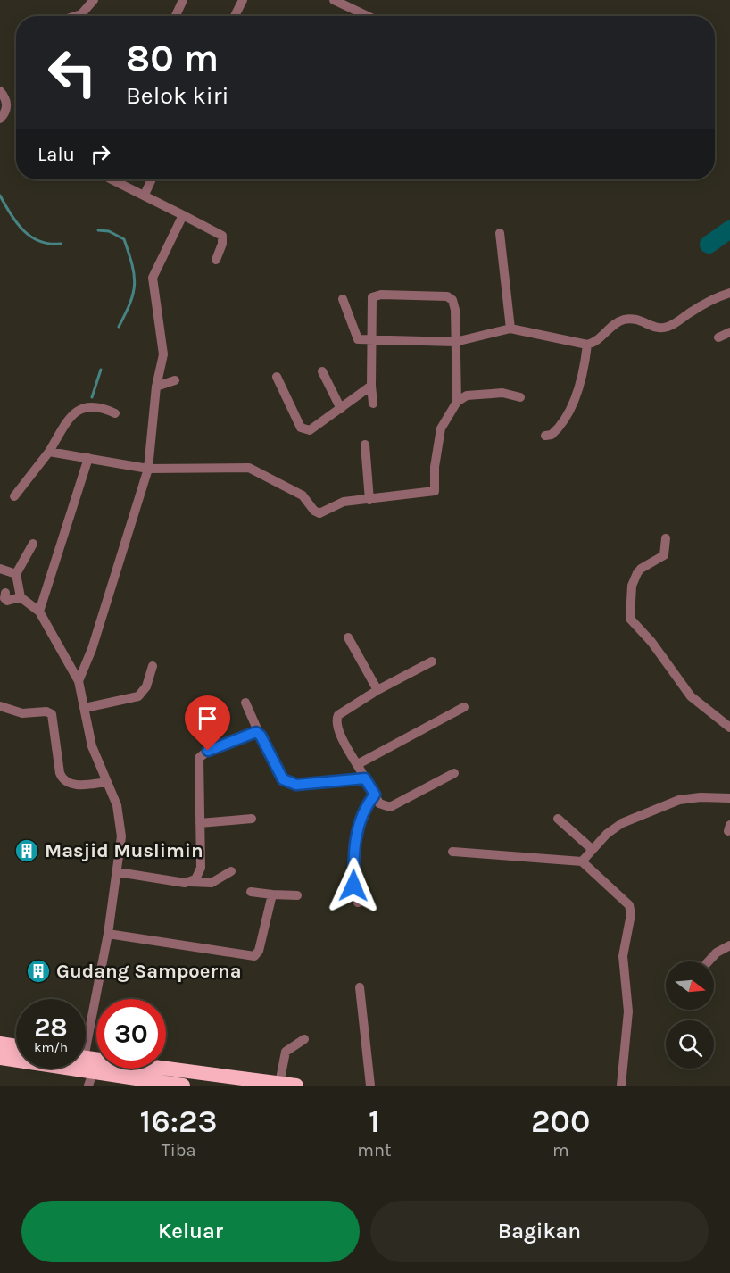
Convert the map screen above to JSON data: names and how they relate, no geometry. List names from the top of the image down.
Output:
{
  "places": {
    "building": ["Masjid Muslimin", "Gudang Sampoerna"]
  },
  "north": "right",
  "page": {
    "turn": ["80 m", "Belok kiri"],
    "then": "Lalu",
    "speed": "28 km/h",
    "limit": "30",
    "eta": [
      "16:23",
      "Tiba",
      "1",
      "mnt",
      "200",
      "m"
    ],
    "buttons": ["Keluar", "Bagikan"]
  }
}
